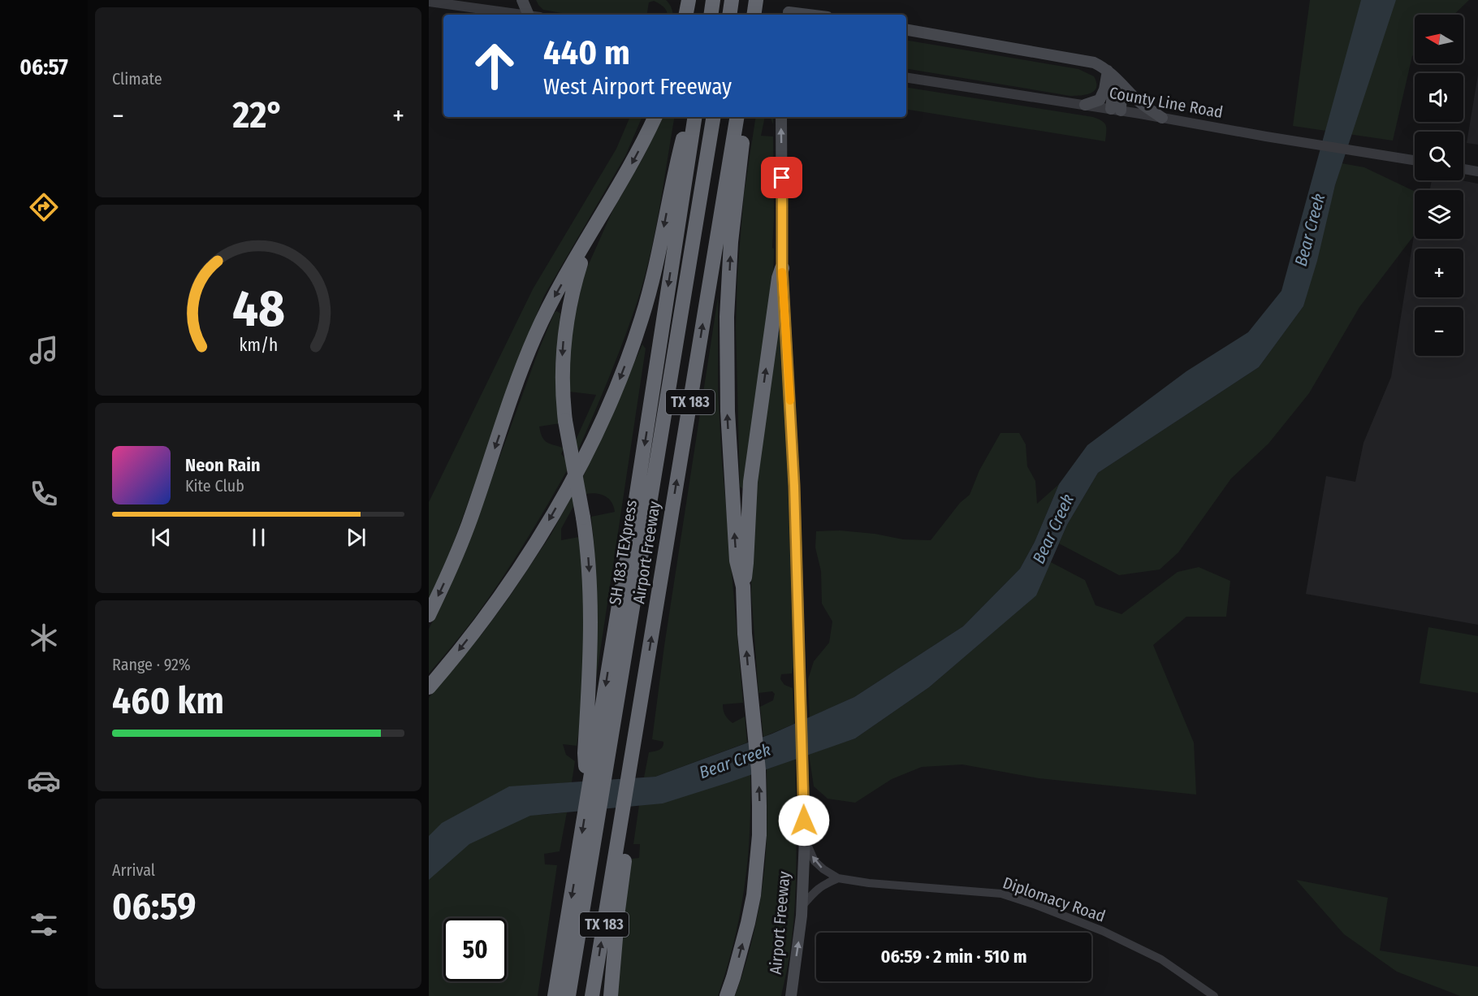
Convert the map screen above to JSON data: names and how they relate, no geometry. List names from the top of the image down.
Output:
{
  "streets": {
    "highway": ["TX 183", "SH 183 TEXpress", "Airport Freeway"],
    "street": ["County Line Road", "Diplomacy Road"]
  },
  "crossings": [
    ["SH 183 TEXpress", "Airport Freeway"],
    ["Airport Freeway", "Diplomacy Road"]
  ],
  "water": ["Bear Creek"],
  "north": "left",
  "page": {
    "tabs": "06:57",
    "tile": [
      "Climate",
      ["Range · 92%", "460 km"],
      ["Arrival", "06:59"]
    ],
    "map_buttons": ["+", "−"],
    "turn": ["440 m", "West Airport Freeway"],
    "heat": ["−", "22°", "+"],
    "song": ["Neon Rain", "Kite Club"],
    "limit": "50",
    "trip": "06:59 · 2 min · 510 m",
    "gauge": ["48", "km/h"]
  }
}
